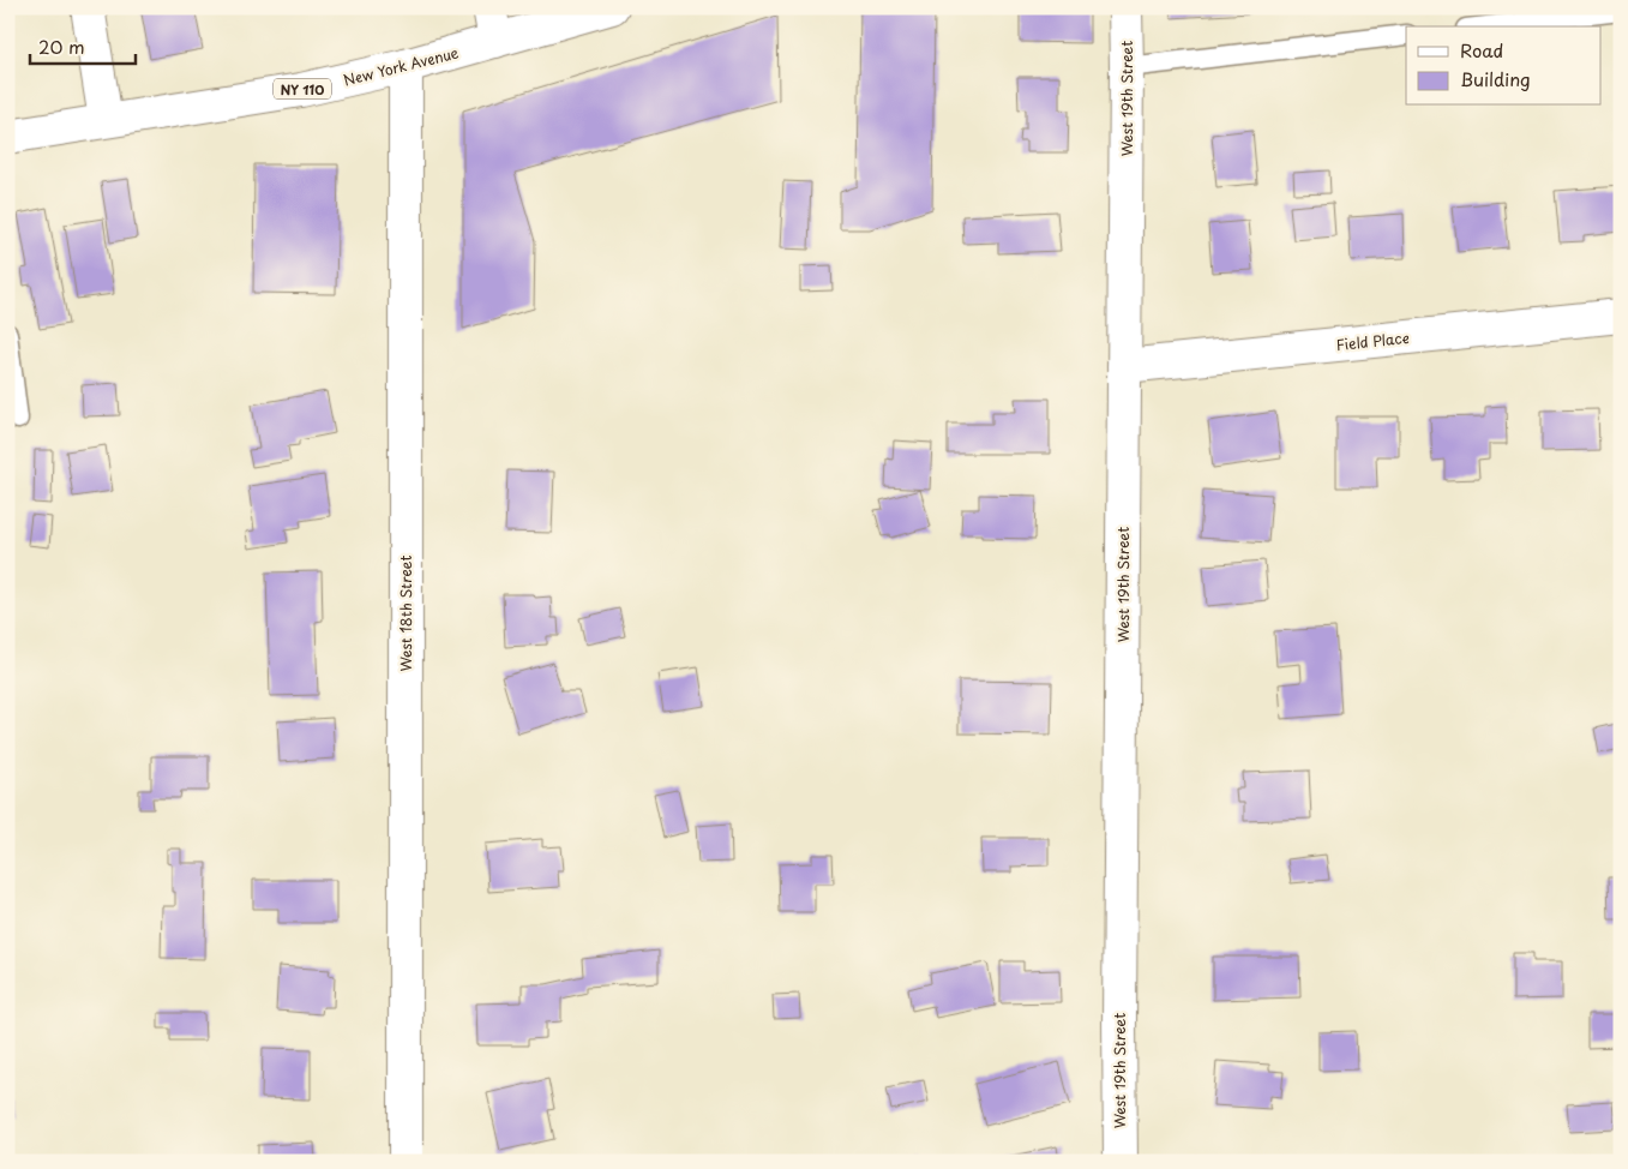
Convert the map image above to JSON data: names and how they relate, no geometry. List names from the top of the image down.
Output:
{
  "streets": {
    "street": [
      "New York Avenue",
      "NY 110",
      "West 19th Street",
      "Field Place",
      "West 18th Street"
    ]
  },
  "crossings": [
    ["New York Avenue", "West 18th Street"],
    ["West 19th Street", "Field Place"]
  ],
  "legend": ["Road", "Building"],
  "scale_bar": "20 m"
}
